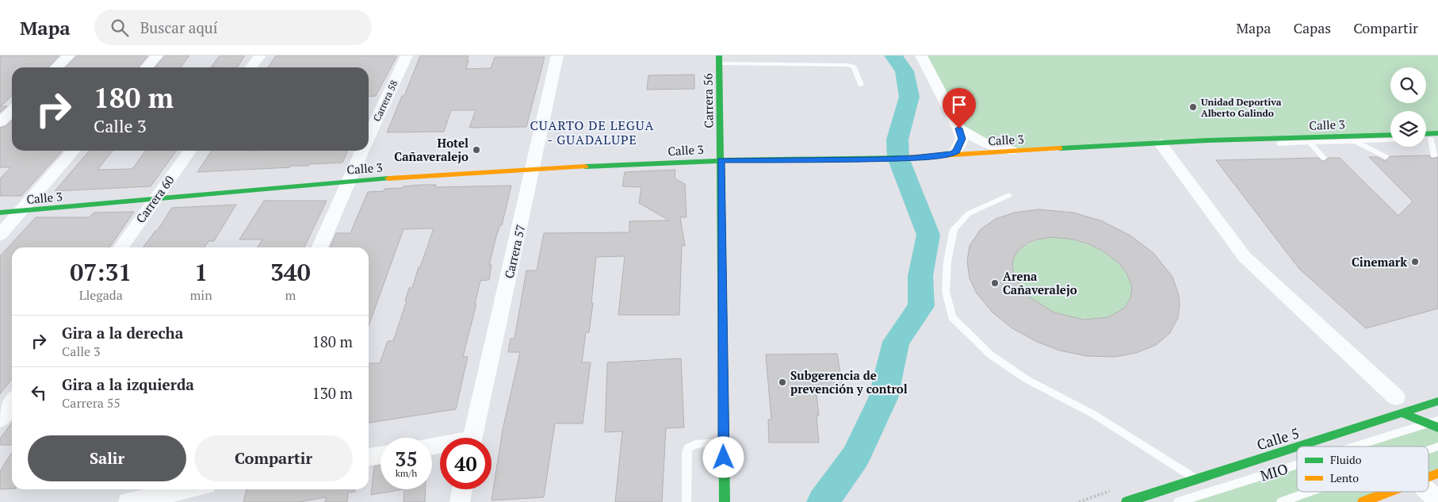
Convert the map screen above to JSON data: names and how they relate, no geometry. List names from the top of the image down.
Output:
{
  "streets": {
    "street": [
      "Carrera 58",
      "Carrera 56",
      "Calle 3",
      "Carrera 60",
      "Carrera 57",
      "Calle 5"
    ],
    "lane": ["MIO"]
  },
  "crossings": [
    ["Carrera 58", "Calle 3"],
    ["Carrera 56", "Calle 3"],
    ["Calle 3", "Carrera 60"],
    ["Calle 3", "Carrera 57"]
  ],
  "districts": ["CUARTO DE LEGUA - GUADALUPE"],
  "places": [
    "Unidad Deportiva Alberto Galindo",
    "Hotel Cañaveralejo",
    "Cinemark",
    "Arena Cañaveralejo",
    "Subgerencia de prevención y control"
  ],
  "legend": ["Fluido", "Lento"],
  "page": {
    "header": "Mapa",
    "search": "Buscar aquí",
    "nav": ["Mapa", "Capas", "Compartir"],
    "turn": ["180 m", "Calle 3"],
    "eta": [
      "07:31",
      "Llegada",
      "1",
      "min",
      "340",
      "m"
    ],
    "list": [
      {
        "name": "Gira a la derecha",
        "note": "Calle 3",
        "value": "180 m"
      },
      {
        "name": "Gira a la izquierda",
        "note": "Carrera 55",
        "value": "130 m"
      }
    ],
    "buttons": ["Salir", "Compartir"],
    "speed": "35 km/h",
    "limit": "40"
  }
}
